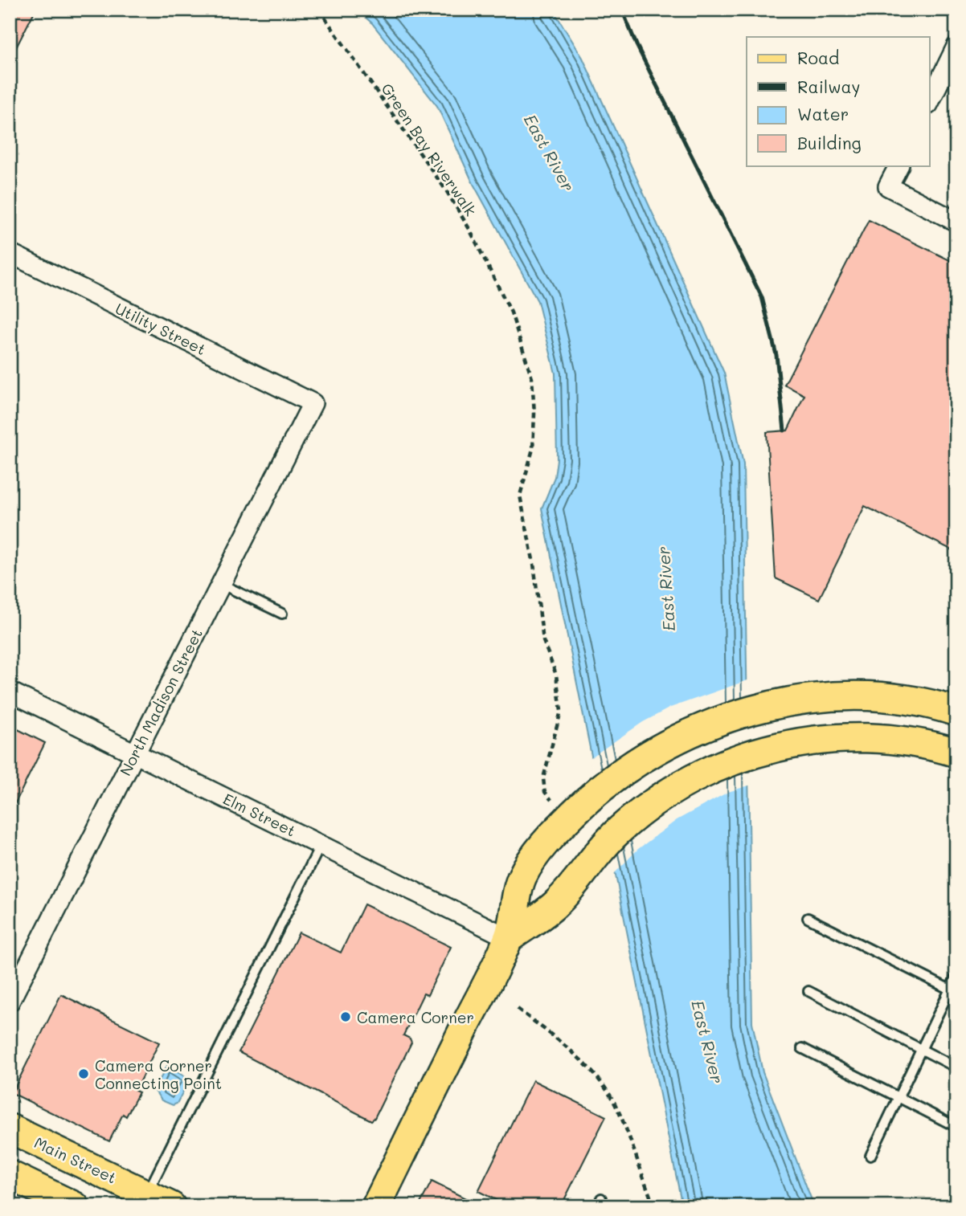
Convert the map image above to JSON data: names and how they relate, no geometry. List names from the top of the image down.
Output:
{
  "streets": {
    "main road": ["Main Street"],
    "street": ["Utility Street", "North Madison Street", "Elm Street"],
    "path": ["Green Bay Riverwalk"]
  },
  "crossings": [
    ["Utility Street", "North Madison Street"],
    ["North Madison Street", "Elm Street"]
  ],
  "water": ["East River"],
  "places": ["Camera Corner", "Camera Corner Connecting Point"],
  "legend": [
    "Road",
    "Railway",
    "Water",
    "Building"
  ]
}
